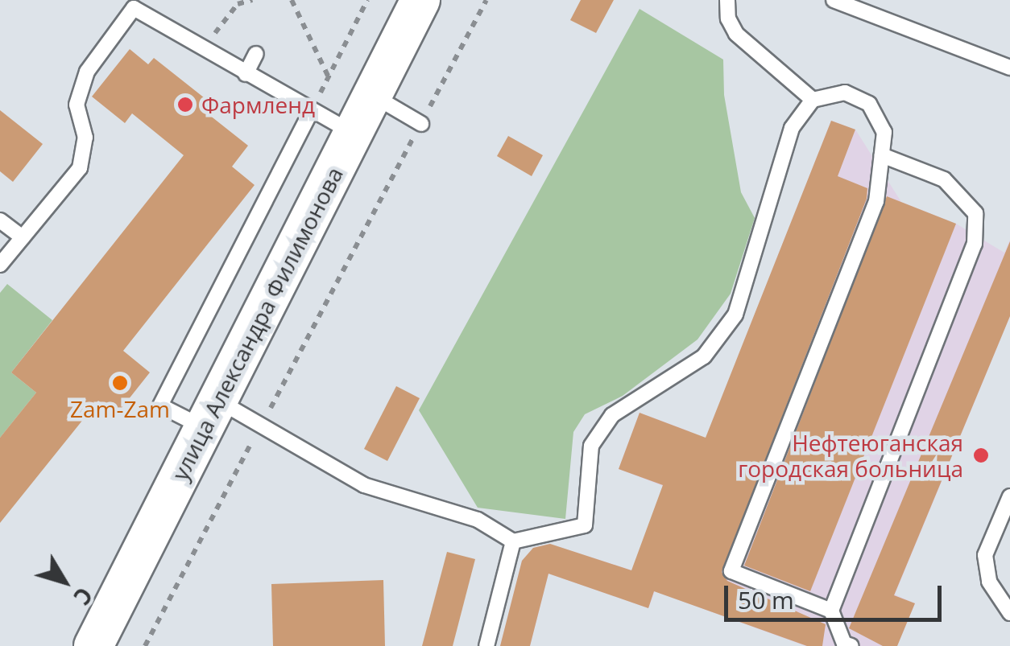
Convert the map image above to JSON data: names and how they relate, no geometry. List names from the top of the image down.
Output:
{
  "streets": {
    "main road": ["улица Александра Филимонова"]
  },
  "places": ["Фармленд", "Zam-Zam", "Нефтеюганская городская больница"],
  "scale_bar": "50 m",
  "north": "bottom right"
}
